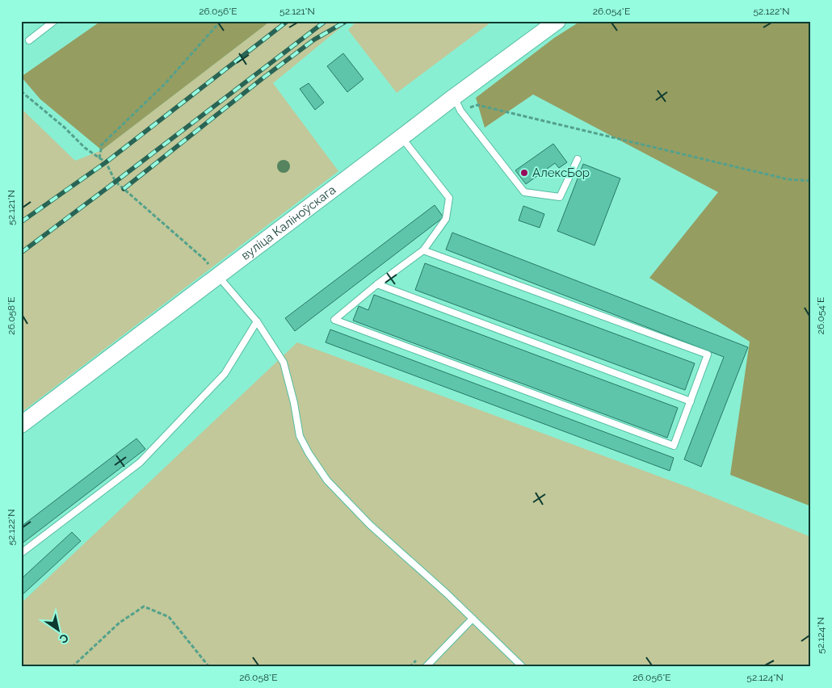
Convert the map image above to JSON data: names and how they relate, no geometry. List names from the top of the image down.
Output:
{
  "streets": {
    "street": ["вуліца Каліноўскага"]
  },
  "places": ["АлексБор"],
  "north": "bottom right",
  "coordinates": [
    "26.056°E",
    "52.121°N",
    "26.054°E",
    "52.122°N",
    "26.058°E",
    "52.124°N"
  ]
}
